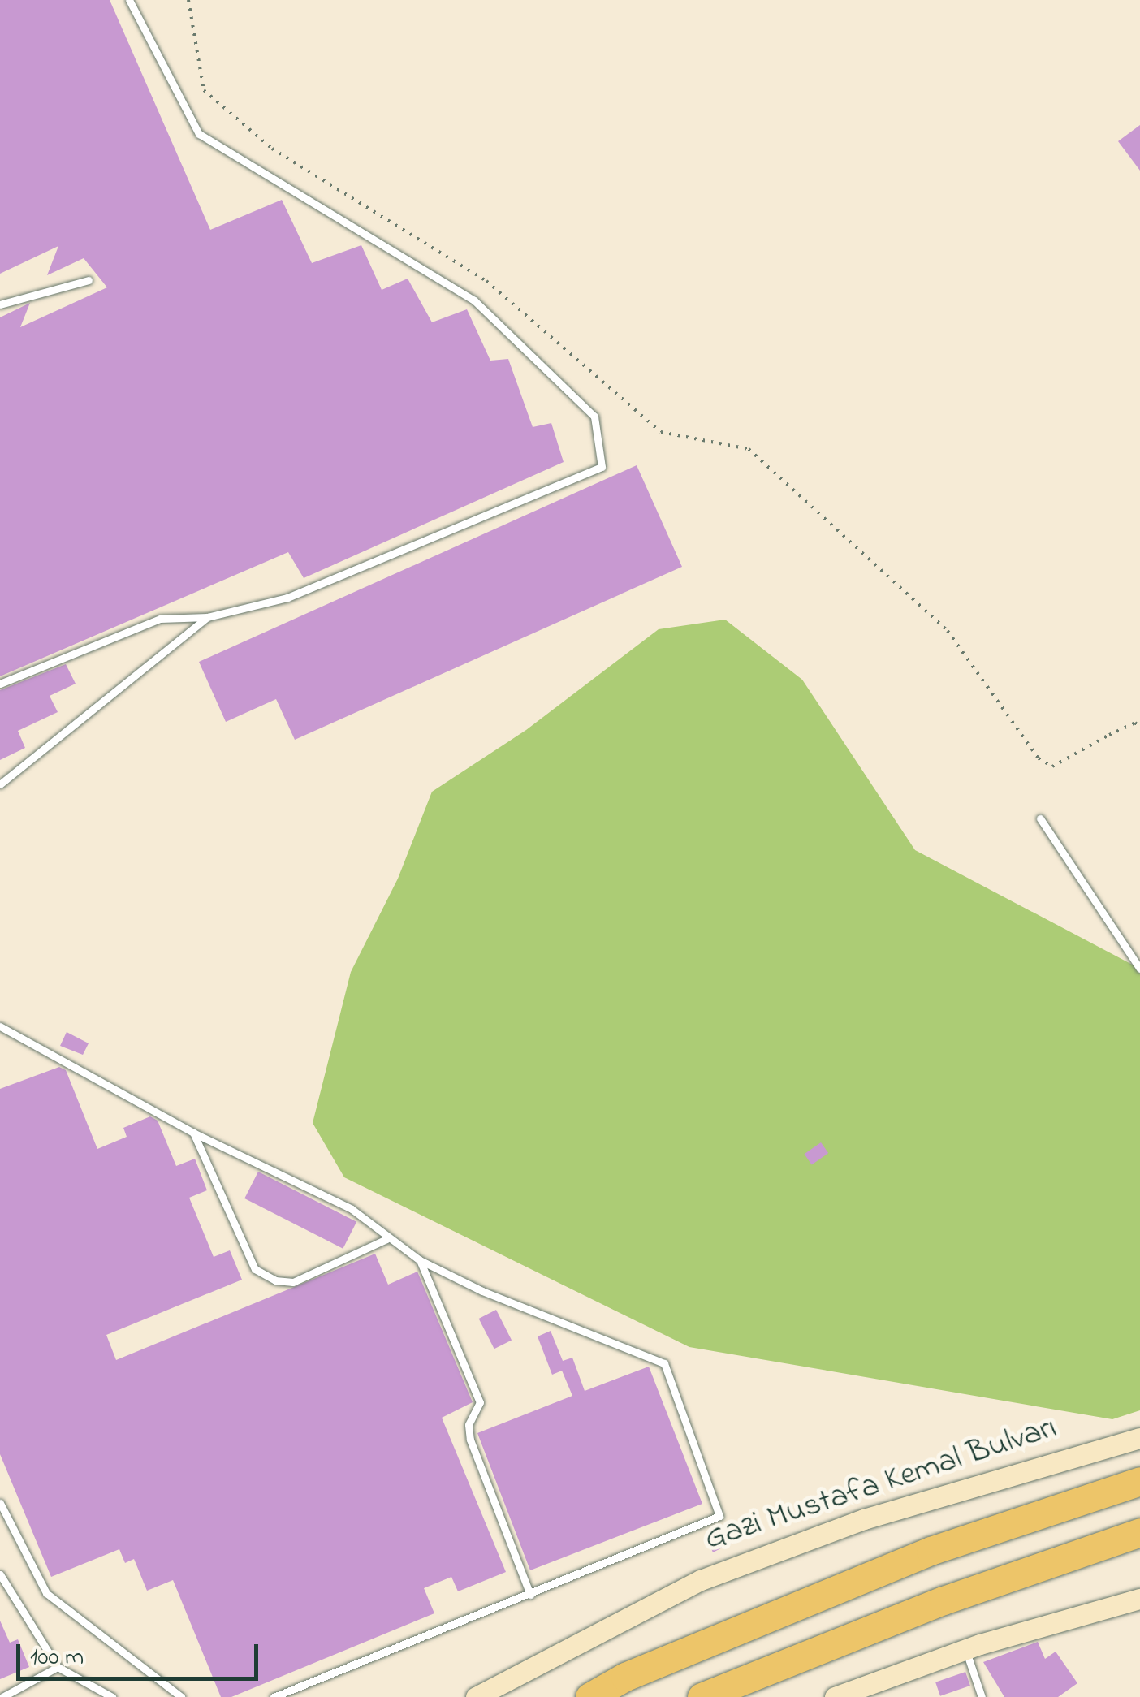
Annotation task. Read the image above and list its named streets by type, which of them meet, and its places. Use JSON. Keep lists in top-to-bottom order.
{
  "streets": {
    "street": ["Gazi Mustafa Kemal Bulvarı"]
  },
  "scale_bar": "100 m"
}
